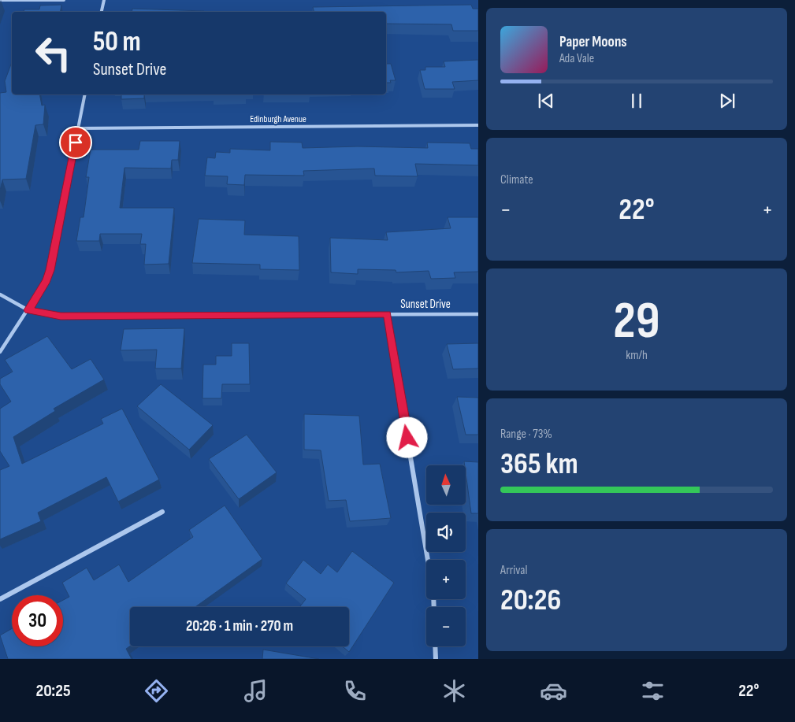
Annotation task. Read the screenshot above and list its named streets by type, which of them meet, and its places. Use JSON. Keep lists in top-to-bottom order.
{
  "streets": {
    "street": ["Edinburgh Avenue", "Sunset Drive"]
  },
  "north": "top",
  "page": {
    "turn": ["50 m", "Sunset Drive"],
    "song": ["Paper Moons", "Ada Vale"],
    "tile": [
      "Climate",
      ["29", "km/h"],
      ["Range · 73%", "365 km"],
      ["Arrival", "20:26"]
    ],
    "heat": ["−", "22°", "+"],
    "map_buttons": ["+", "−"],
    "limit": "30",
    "trip": "20:26 · 1 min · 270 m",
    "tabs": ["20:25", "22°"]
  }
}
